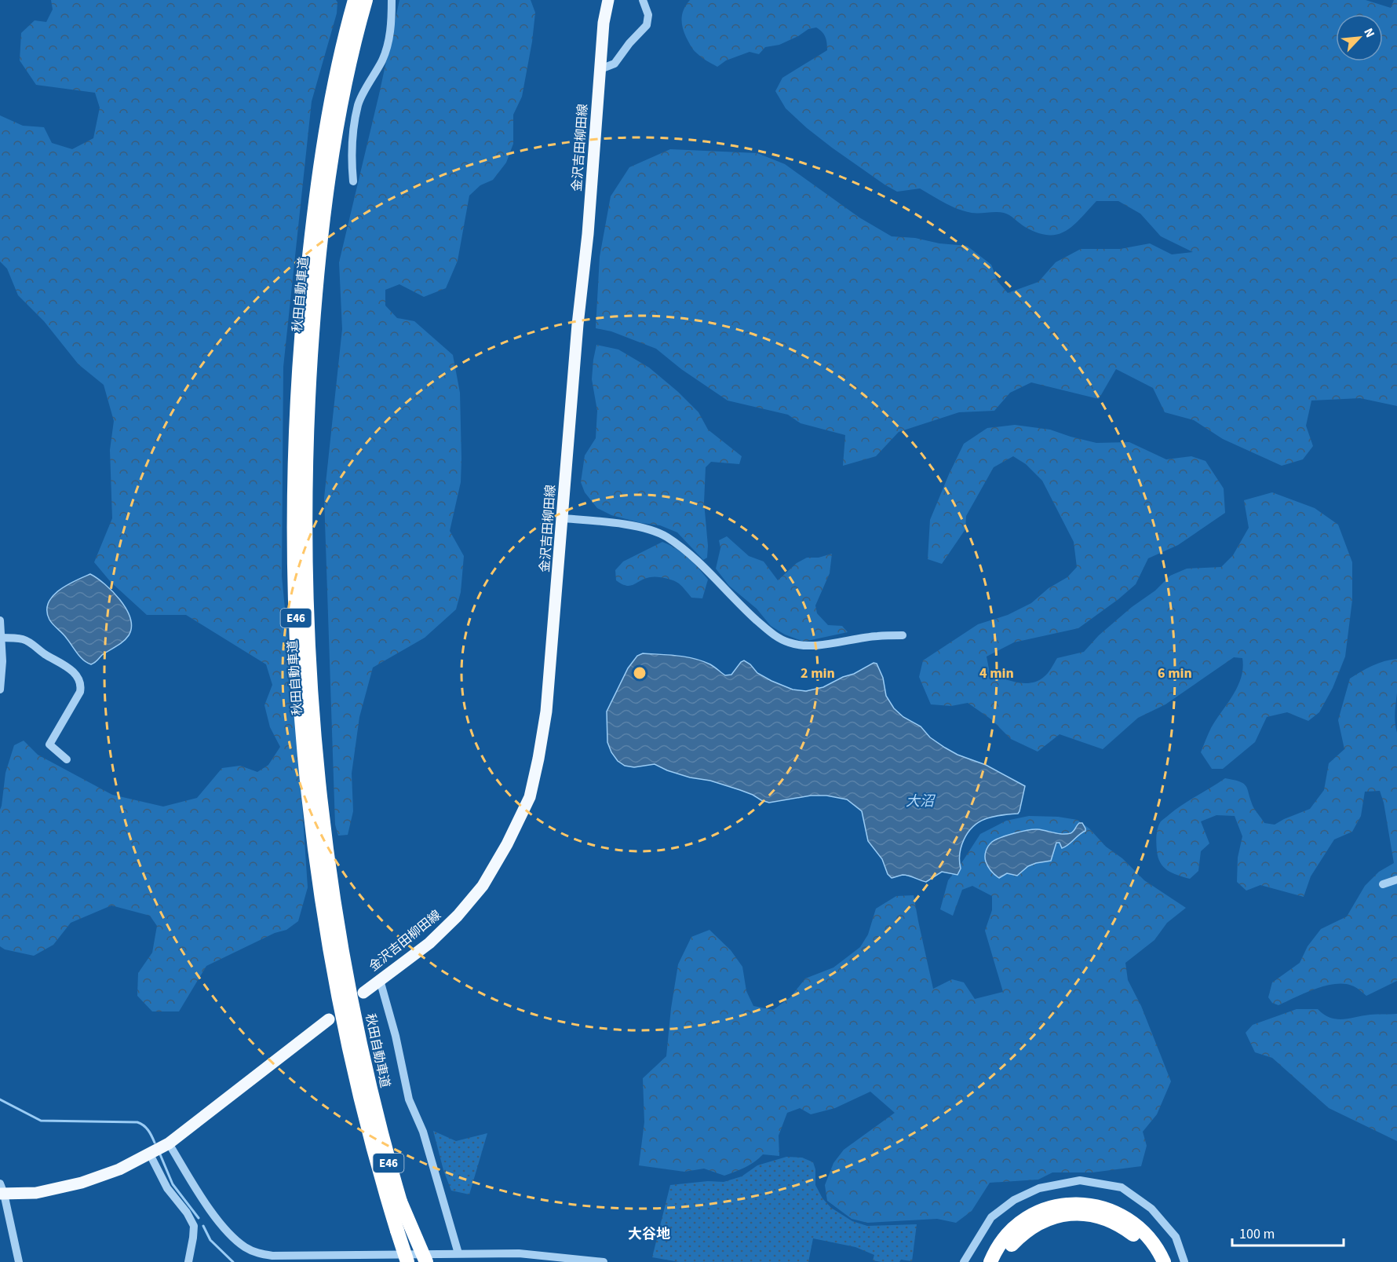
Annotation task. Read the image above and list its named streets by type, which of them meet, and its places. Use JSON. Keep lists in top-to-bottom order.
{
  "streets": {
    "highway": ["秋田自動車道", "E46"],
    "main road": ["金沢吉田柳田線"]
  },
  "districts": ["大谷地"],
  "water": ["大沼"],
  "scale_bar": "100 m",
  "north": "top right",
  "rings": ["2 min", "4 min", "6 min"]
}
